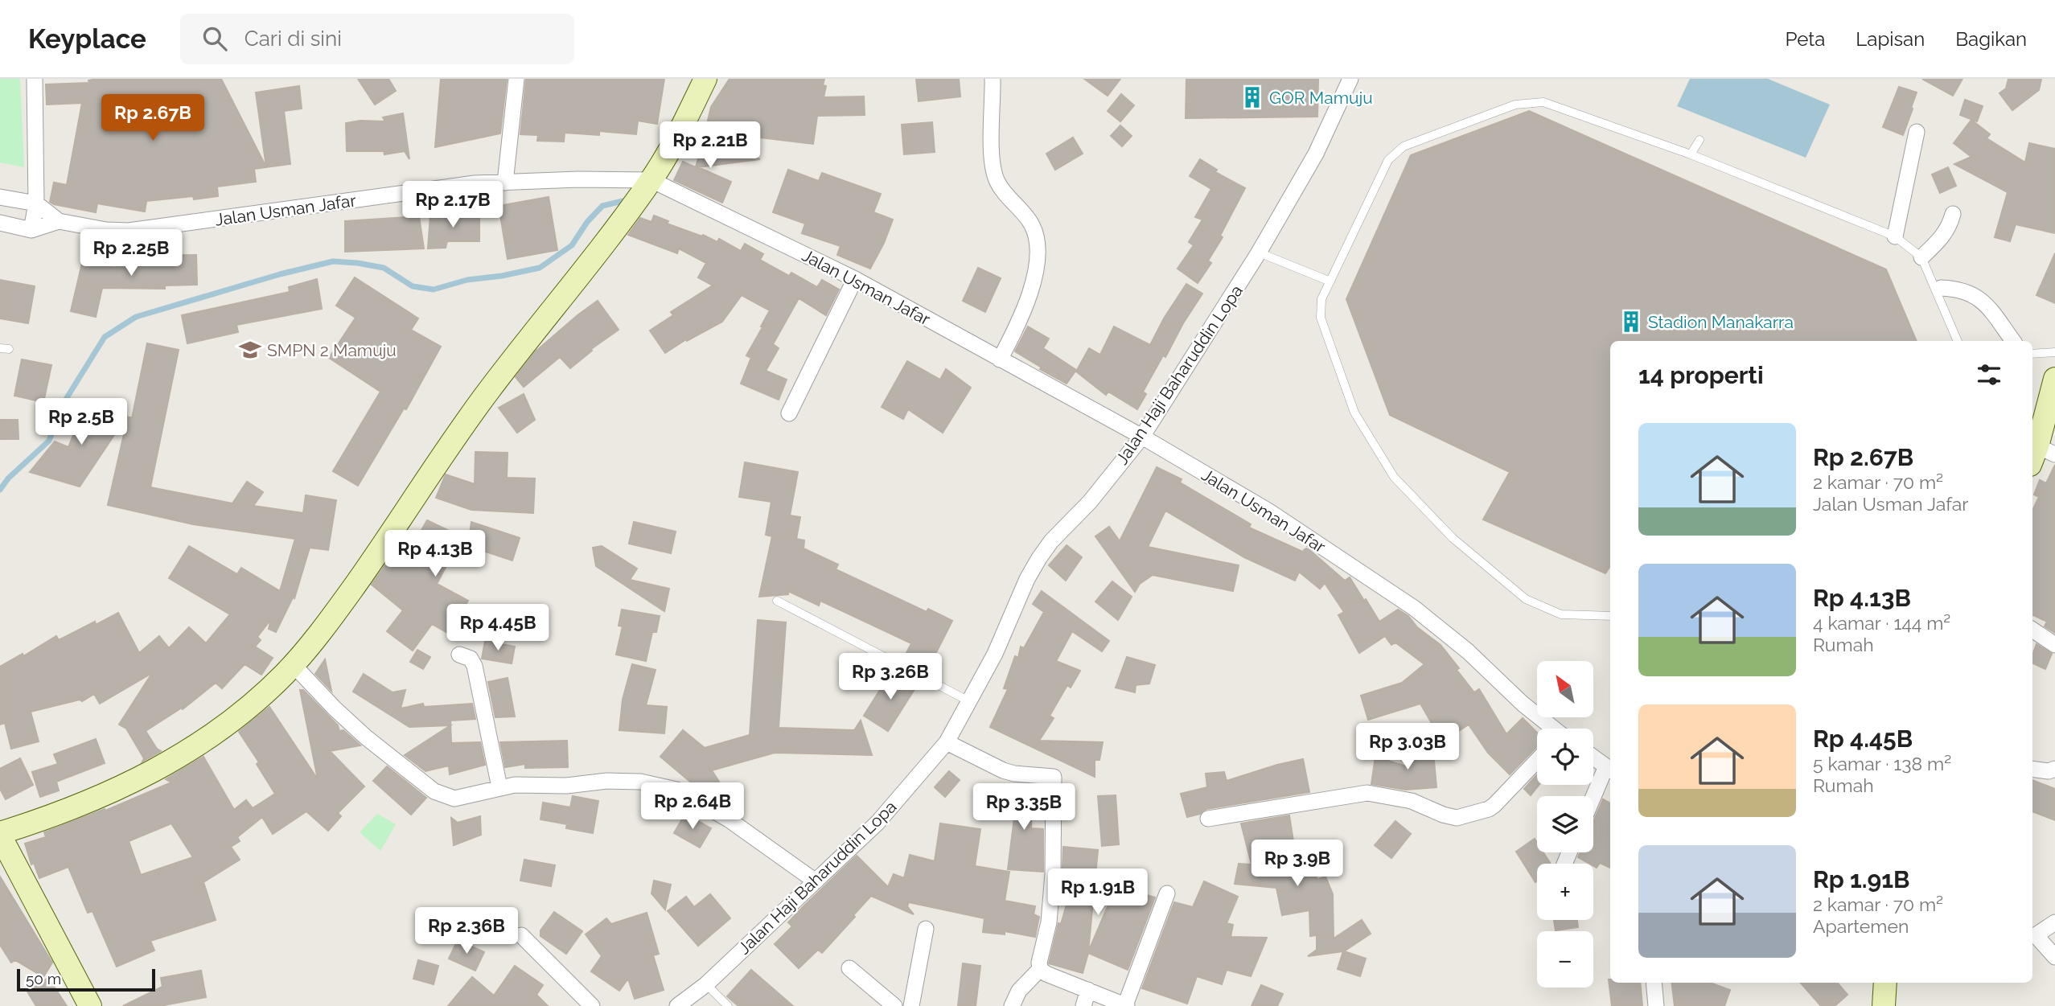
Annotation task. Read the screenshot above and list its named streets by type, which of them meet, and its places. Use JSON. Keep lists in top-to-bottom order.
{
  "streets": {
    "street": ["Jalan Usman Jafar", "Jalan Haji Baharuddin Lopa"]
  },
  "crossings": [
    ["Jalan Usman Jafar", "Jalan Haji Baharuddin Lopa"]
  ],
  "places": {
    "building": ["GOR Mamuju", "Stadion Manakarra"],
    "school or university": ["SMPN 2 Mamuju"]
  },
  "scale_bar": "50 m",
  "north": "top left",
  "page": {
    "header": "Keyplace",
    "search": "Cari di sini",
    "nav": ["Peta", "Lapisan", "Bagikan"],
    "price": [
      "Rp 2.67B",
      "Rp 2.21B",
      "Rp 2.17B",
      "Rp 2.25B",
      "Rp 2.5B",
      "Rp 4.13B",
      "Rp 4.45B",
      "Rp 3.26B",
      "Rp 3.03B",
      "Rp 2.64B",
      "Rp 3.35B",
      "Rp 3.9B",
      "Rp 1.91B",
      "Rp 2.36B"
    ],
    "heading": "14 properti",
    "list": [
      {
        "name": "Rp 2.67B",
        "note": "2 kamar · 70 m² · Jalan Usman Jafar"
      },
      {
        "name": "Rp 4.13B",
        "note": "4 kamar · 144 m² · Rumah"
      },
      {
        "name": "Rp 4.45B",
        "note": "5 kamar · 138 m² · Rumah"
      },
      {
        "name": "Rp 1.91B",
        "note": "2 kamar · 70 m² · Apartemen"
      }
    ],
    "map_buttons": ["+", "−"],
    "scale": "50 m"
  }
}
